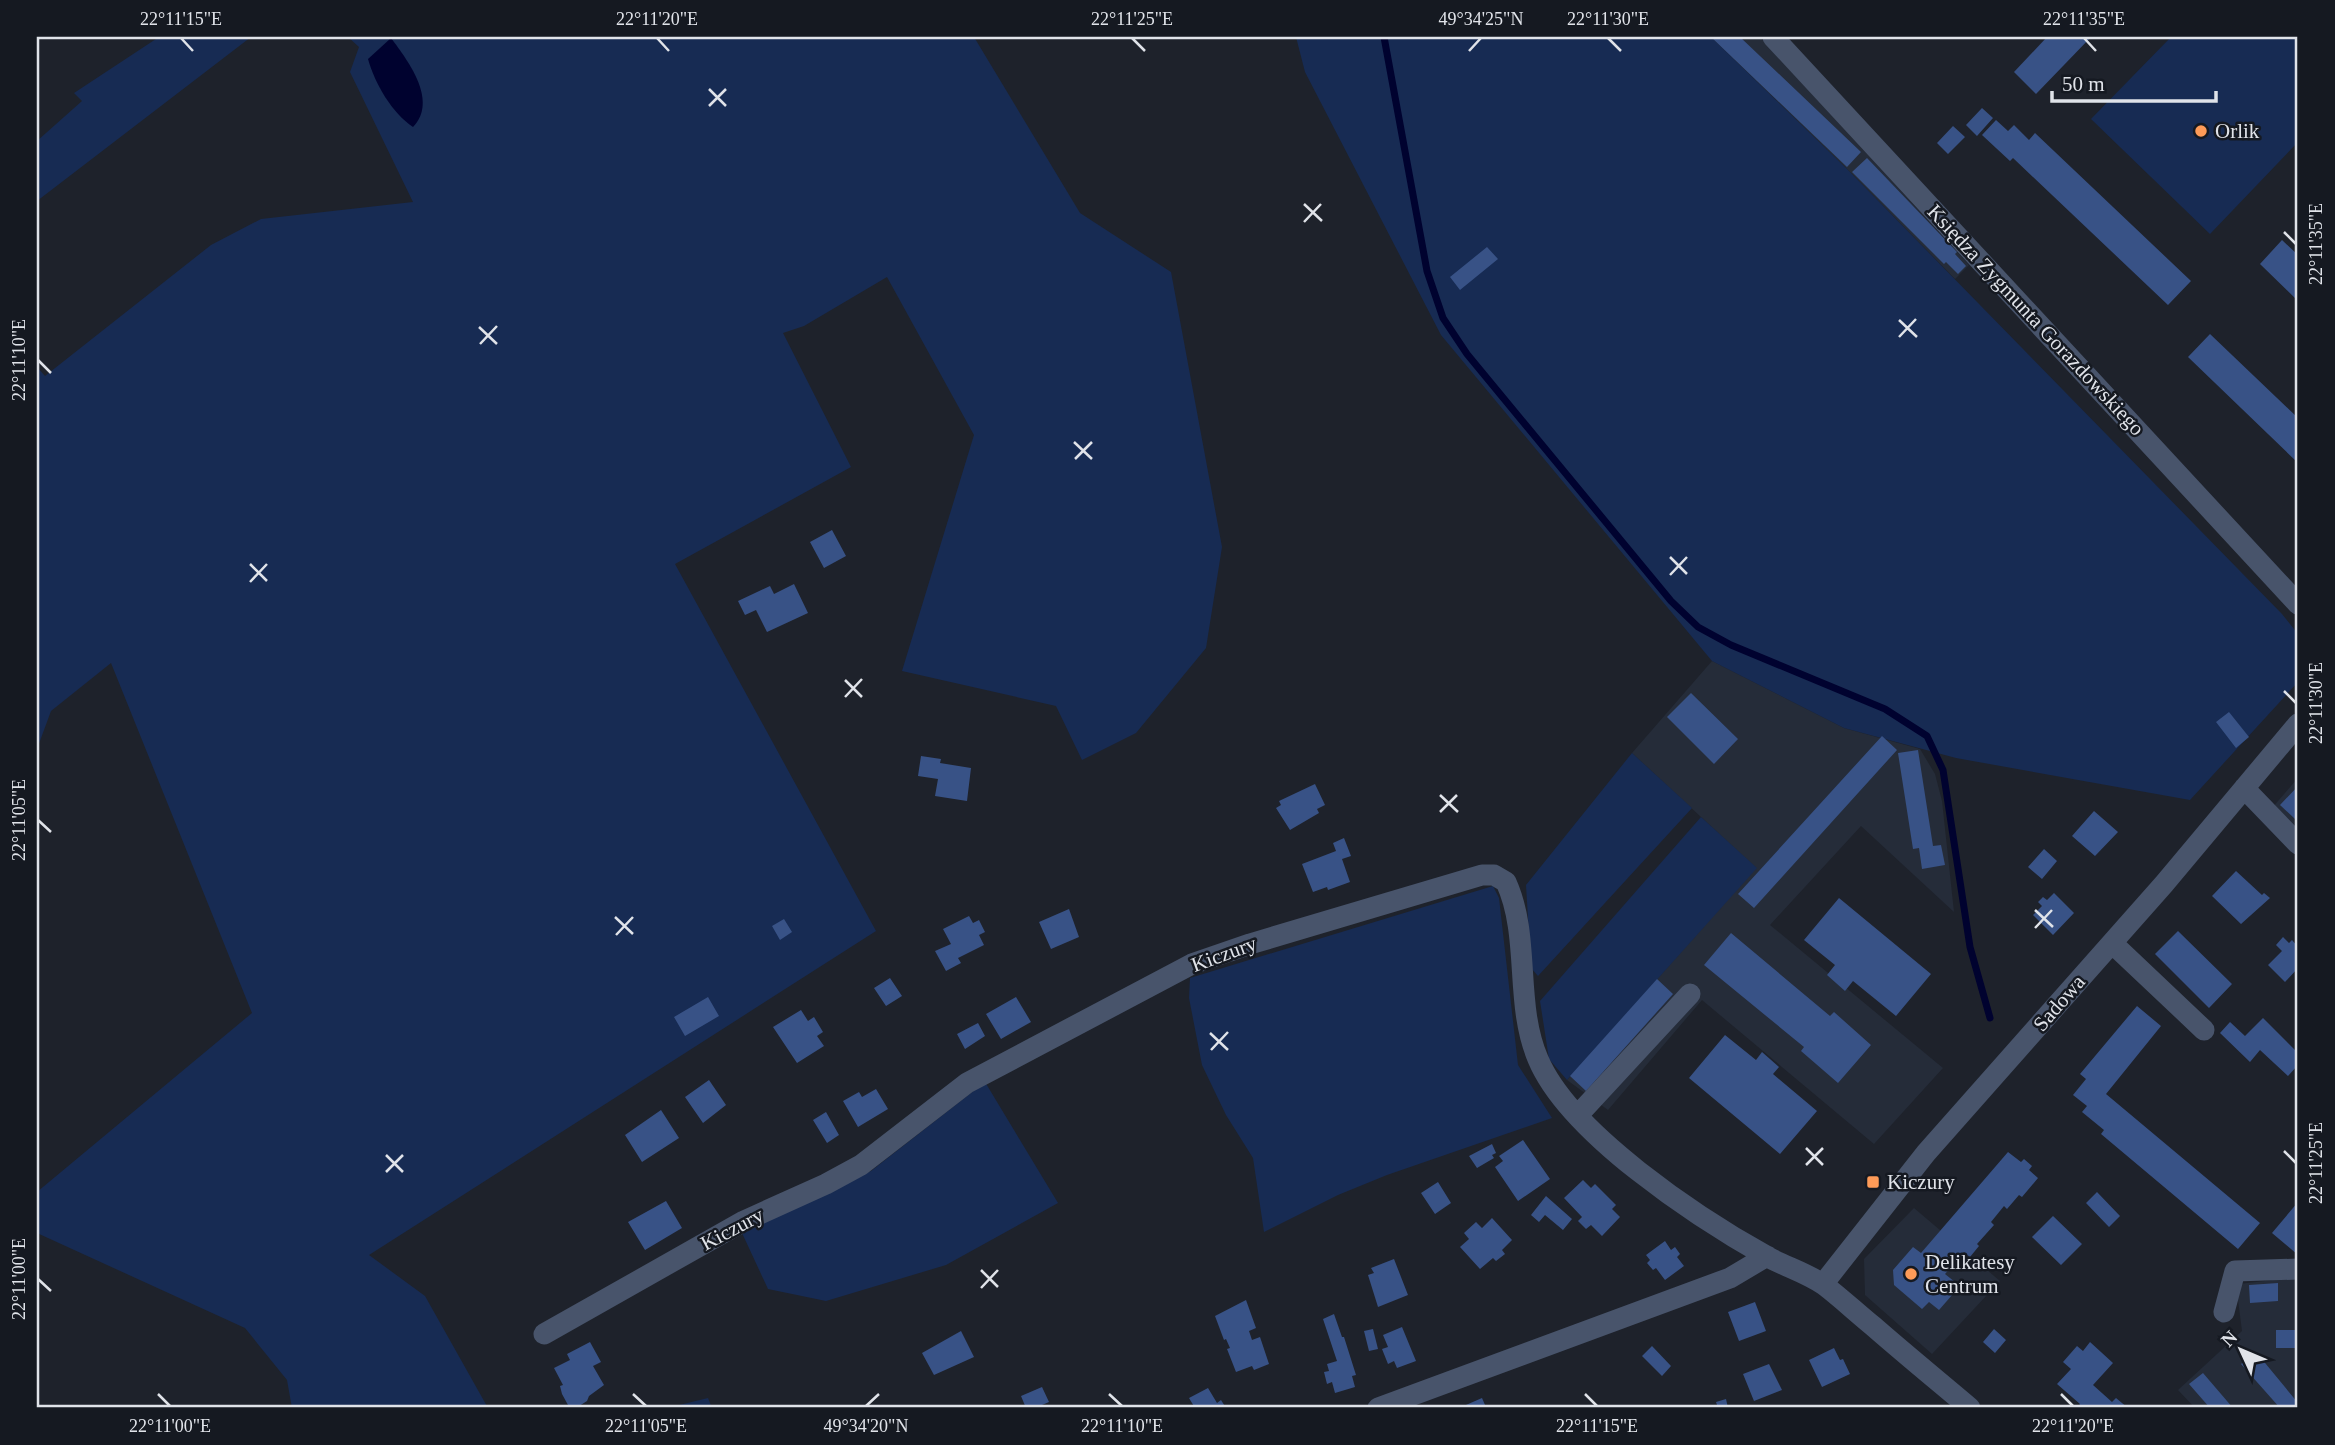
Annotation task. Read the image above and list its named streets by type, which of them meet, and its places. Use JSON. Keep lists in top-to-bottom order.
{
  "streets": {
    "street": ["Księdza Zygmunta Gorazdowskiego", "Kiczury", "Sadowa"]
  },
  "crossings": [
    ["Kiczury", "Sadowa"]
  ],
  "places": {
    "other": ["Orlik", "Delikatesy Centrum"],
    "transit": ["Kiczury"]
  },
  "scale_bar": "50 m",
  "north": "top left",
  "coordinates": [
    "22°11'15\"E",
    "22°11'20\"E",
    "22°11'25\"E",
    "49°34'25\"N",
    "22°11'30\"E",
    "22°11'35\"E",
    "22°11'10\"E",
    "22°11'05\"E",
    "22°11'00\"E",
    "49°34'20\"N"
  ]
}
